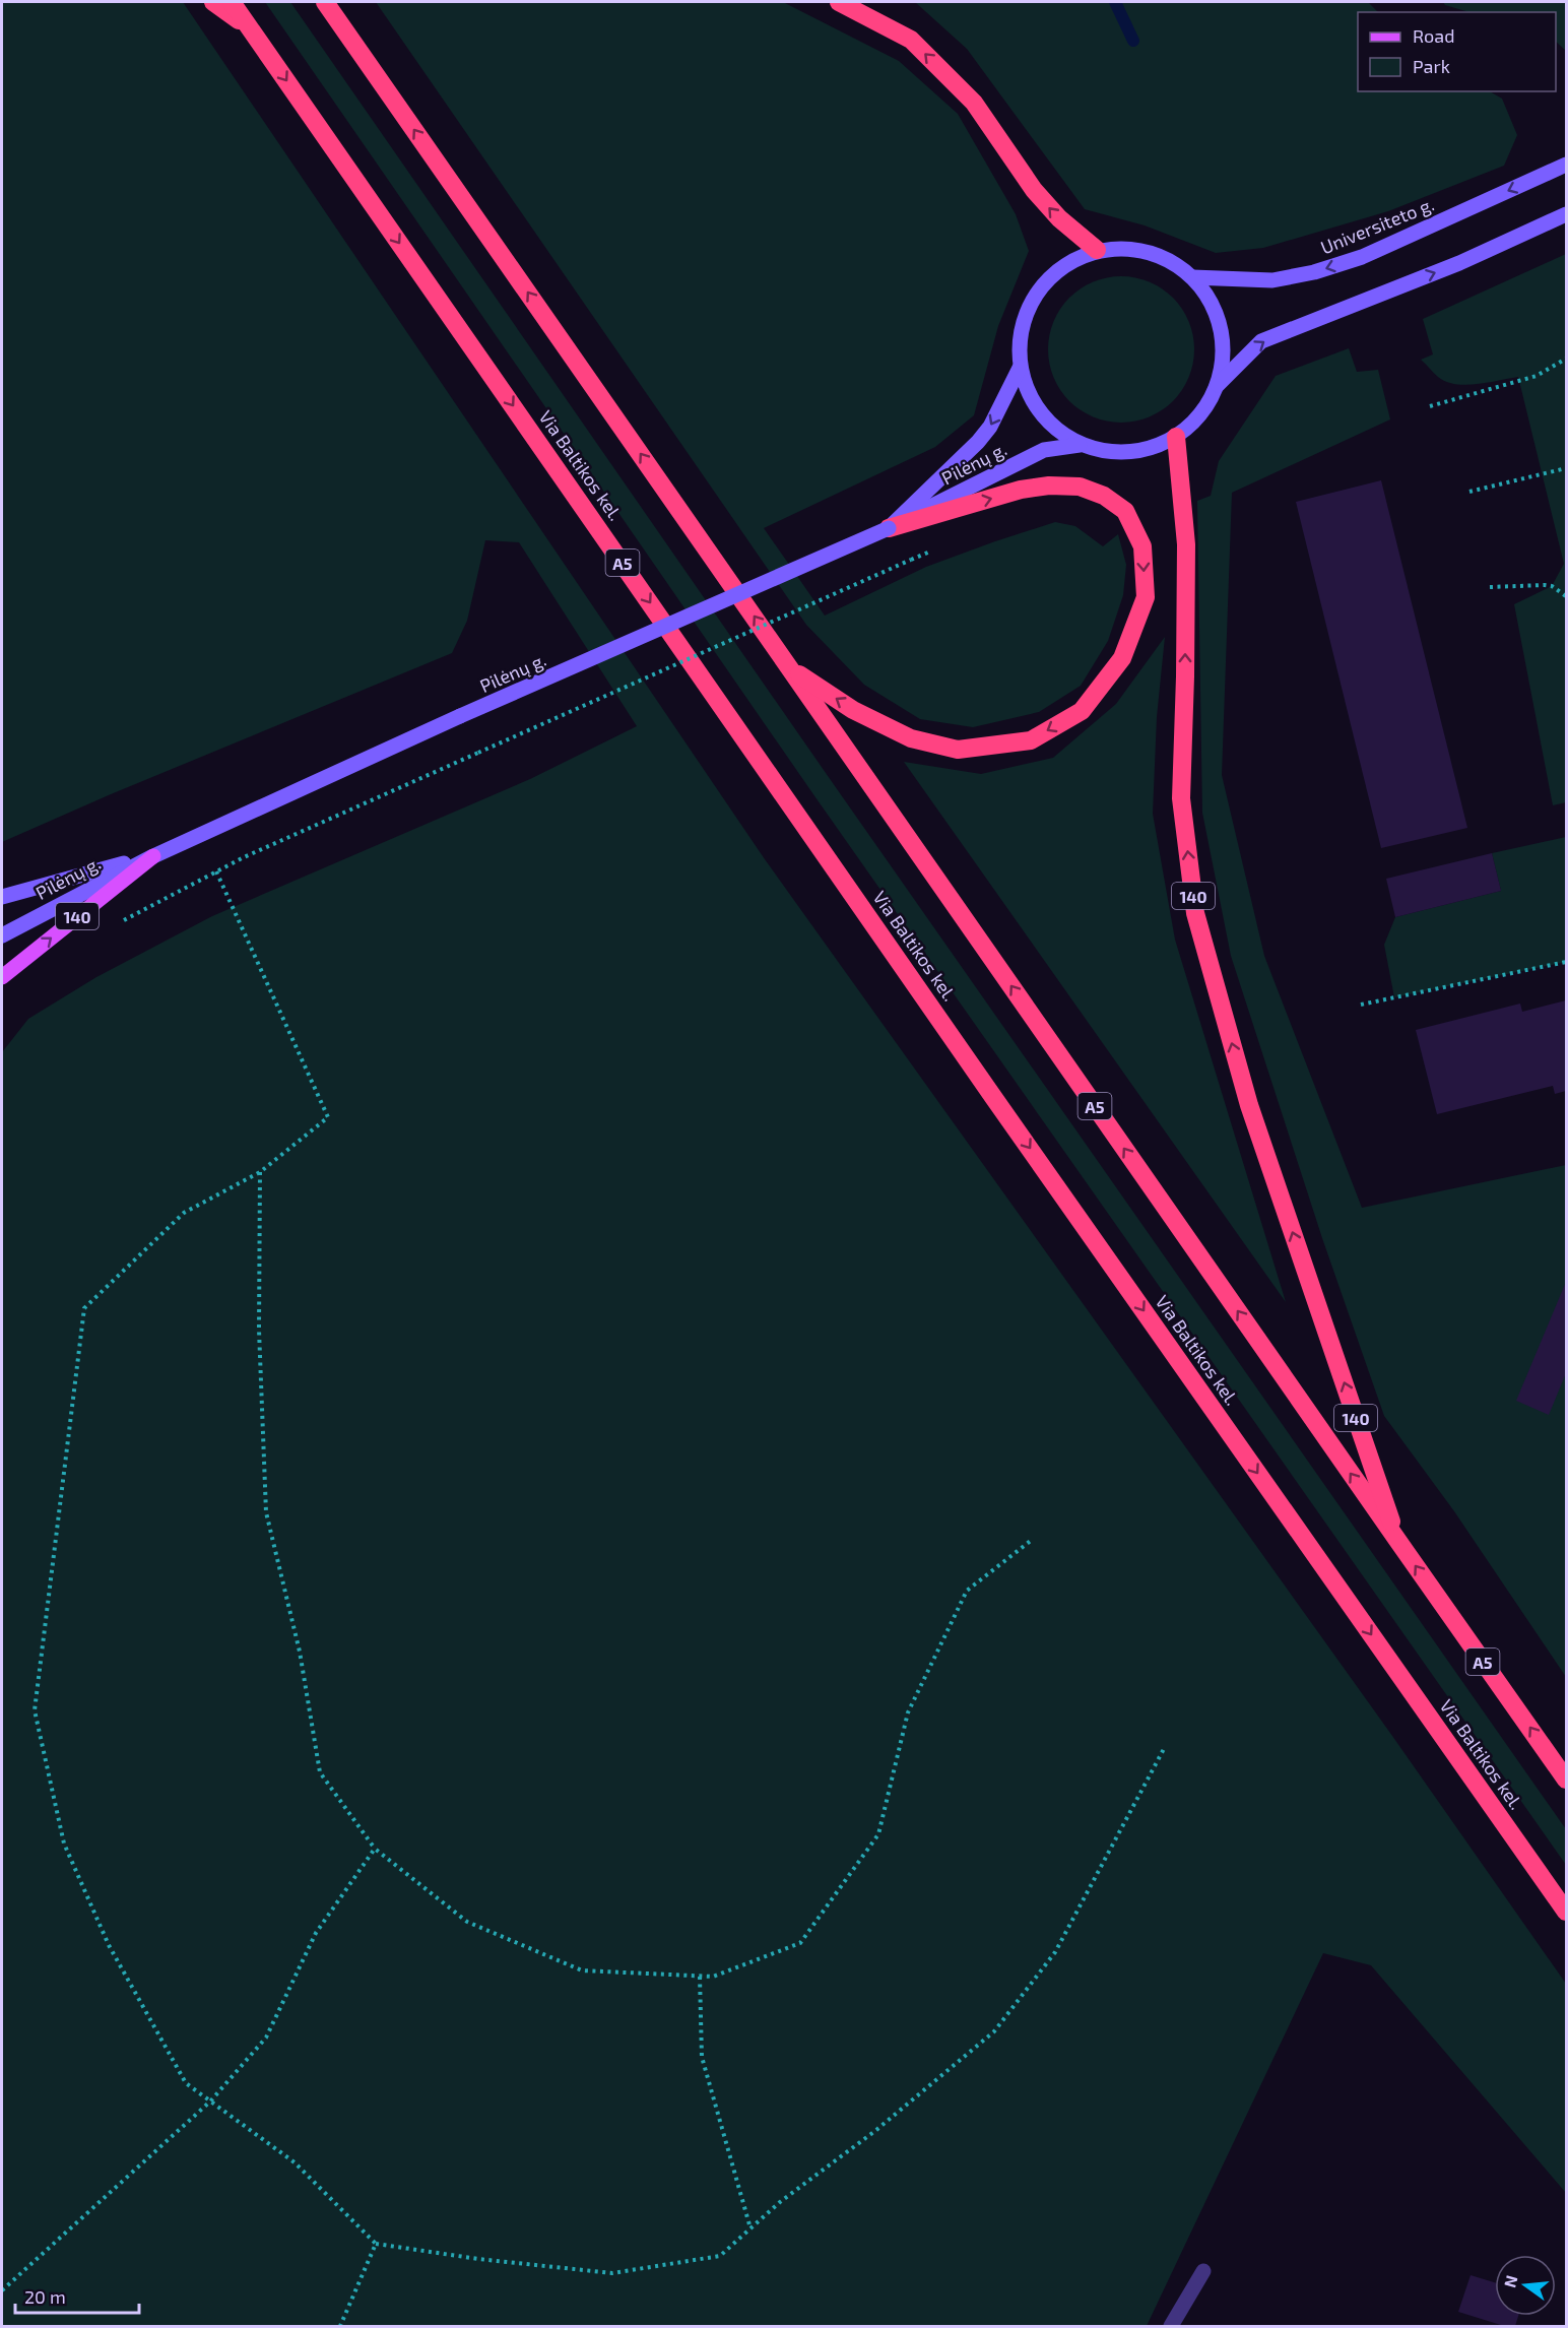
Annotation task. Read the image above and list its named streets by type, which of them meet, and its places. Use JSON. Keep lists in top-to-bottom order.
{
  "streets": {
    "highway": ["Via Baltikos kel.", "A5", "140"],
    "main road": ["Universiteto g.", "Pilėnų g."]
  },
  "crossings": [
    ["Universiteto g.", "Pilėnų g."],
    ["Universiteto g.", "140"],
    ["Pilėnų g.", "140"],
    ["A5", "140"]
  ],
  "legend": ["Road", "Park"],
  "scale_bar": "20 m",
  "north": "left"
}
